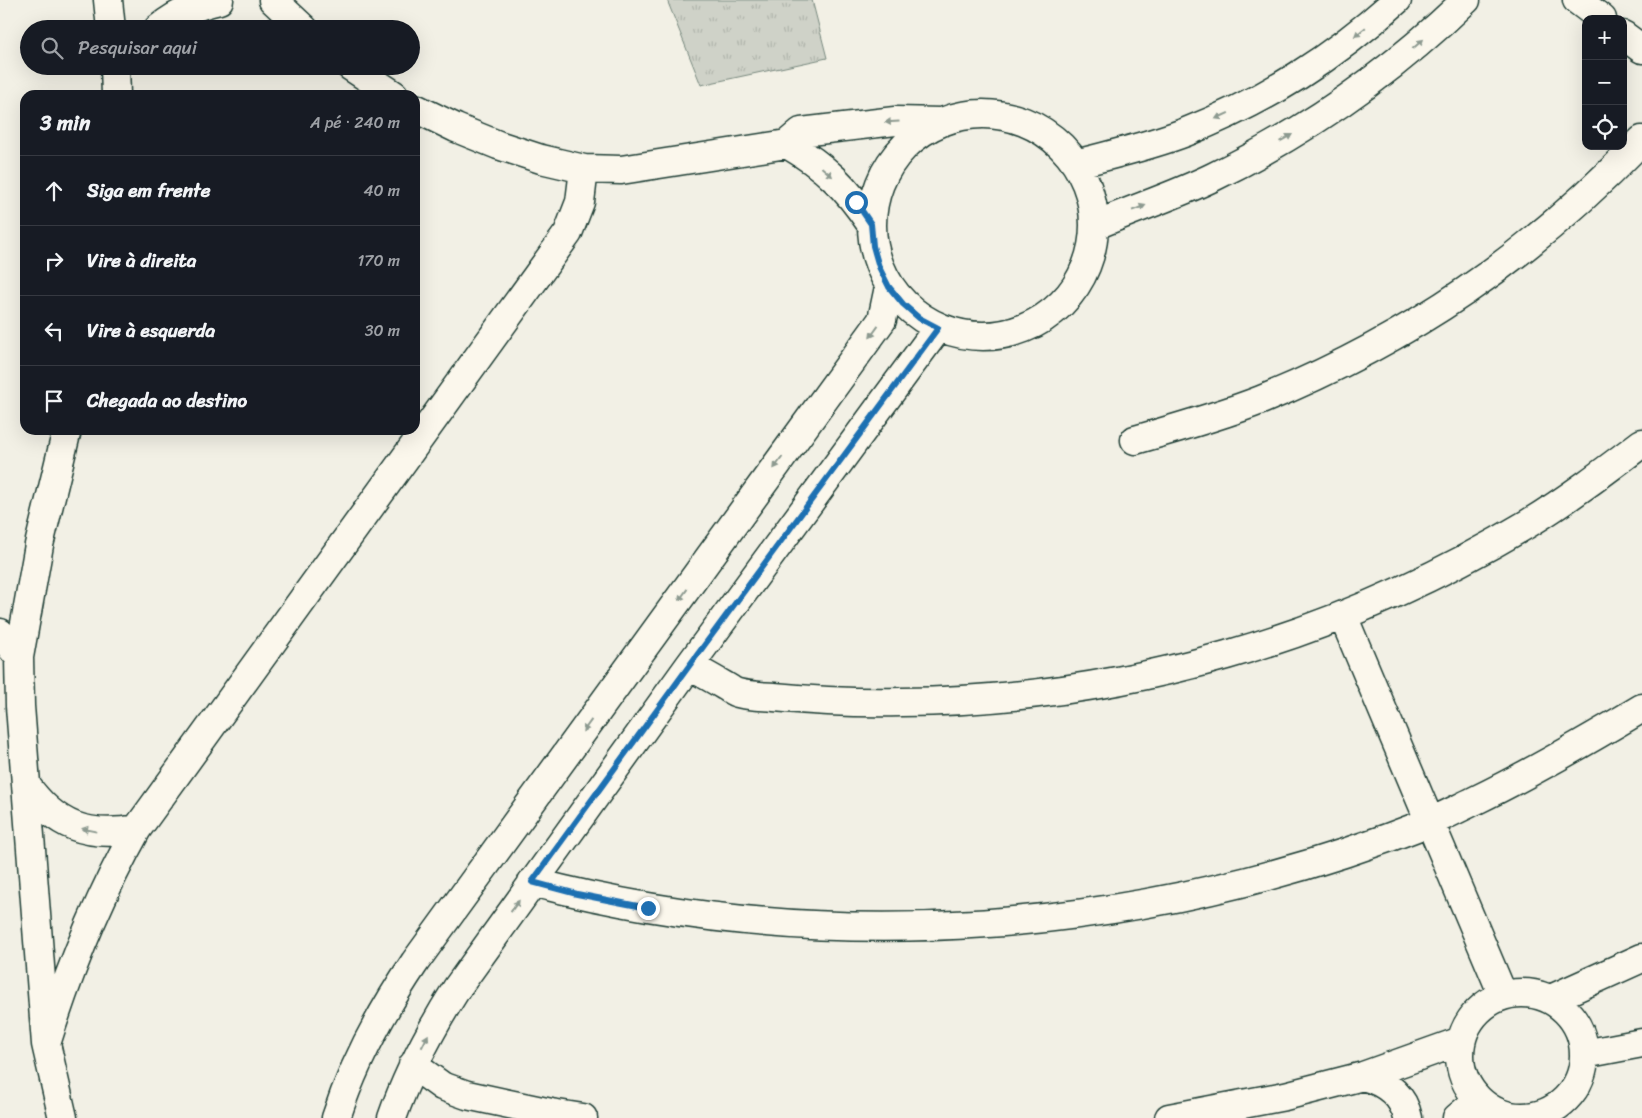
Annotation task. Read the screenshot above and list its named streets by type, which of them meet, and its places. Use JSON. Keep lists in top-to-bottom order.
{
  "page": {
    "map_buttons": ["+", "−"],
    "search": "Pesquisar aqui",
    "heading": ["3 min", "A pé · 240 m"],
    "list": [
      ["Siga em frente", "40 m"],
      ["Vire à direita", "170 m"],
      ["Vire à esquerda", "30 m"],
      "Chegada ao destino"
    ]
  }
}
